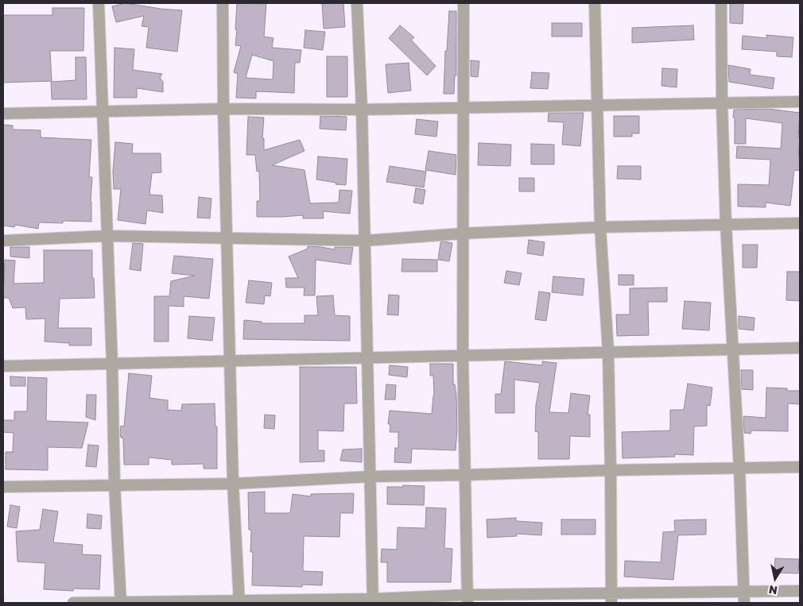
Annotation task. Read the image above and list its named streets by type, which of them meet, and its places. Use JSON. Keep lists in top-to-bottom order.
{
  "north": "bottom"
}
